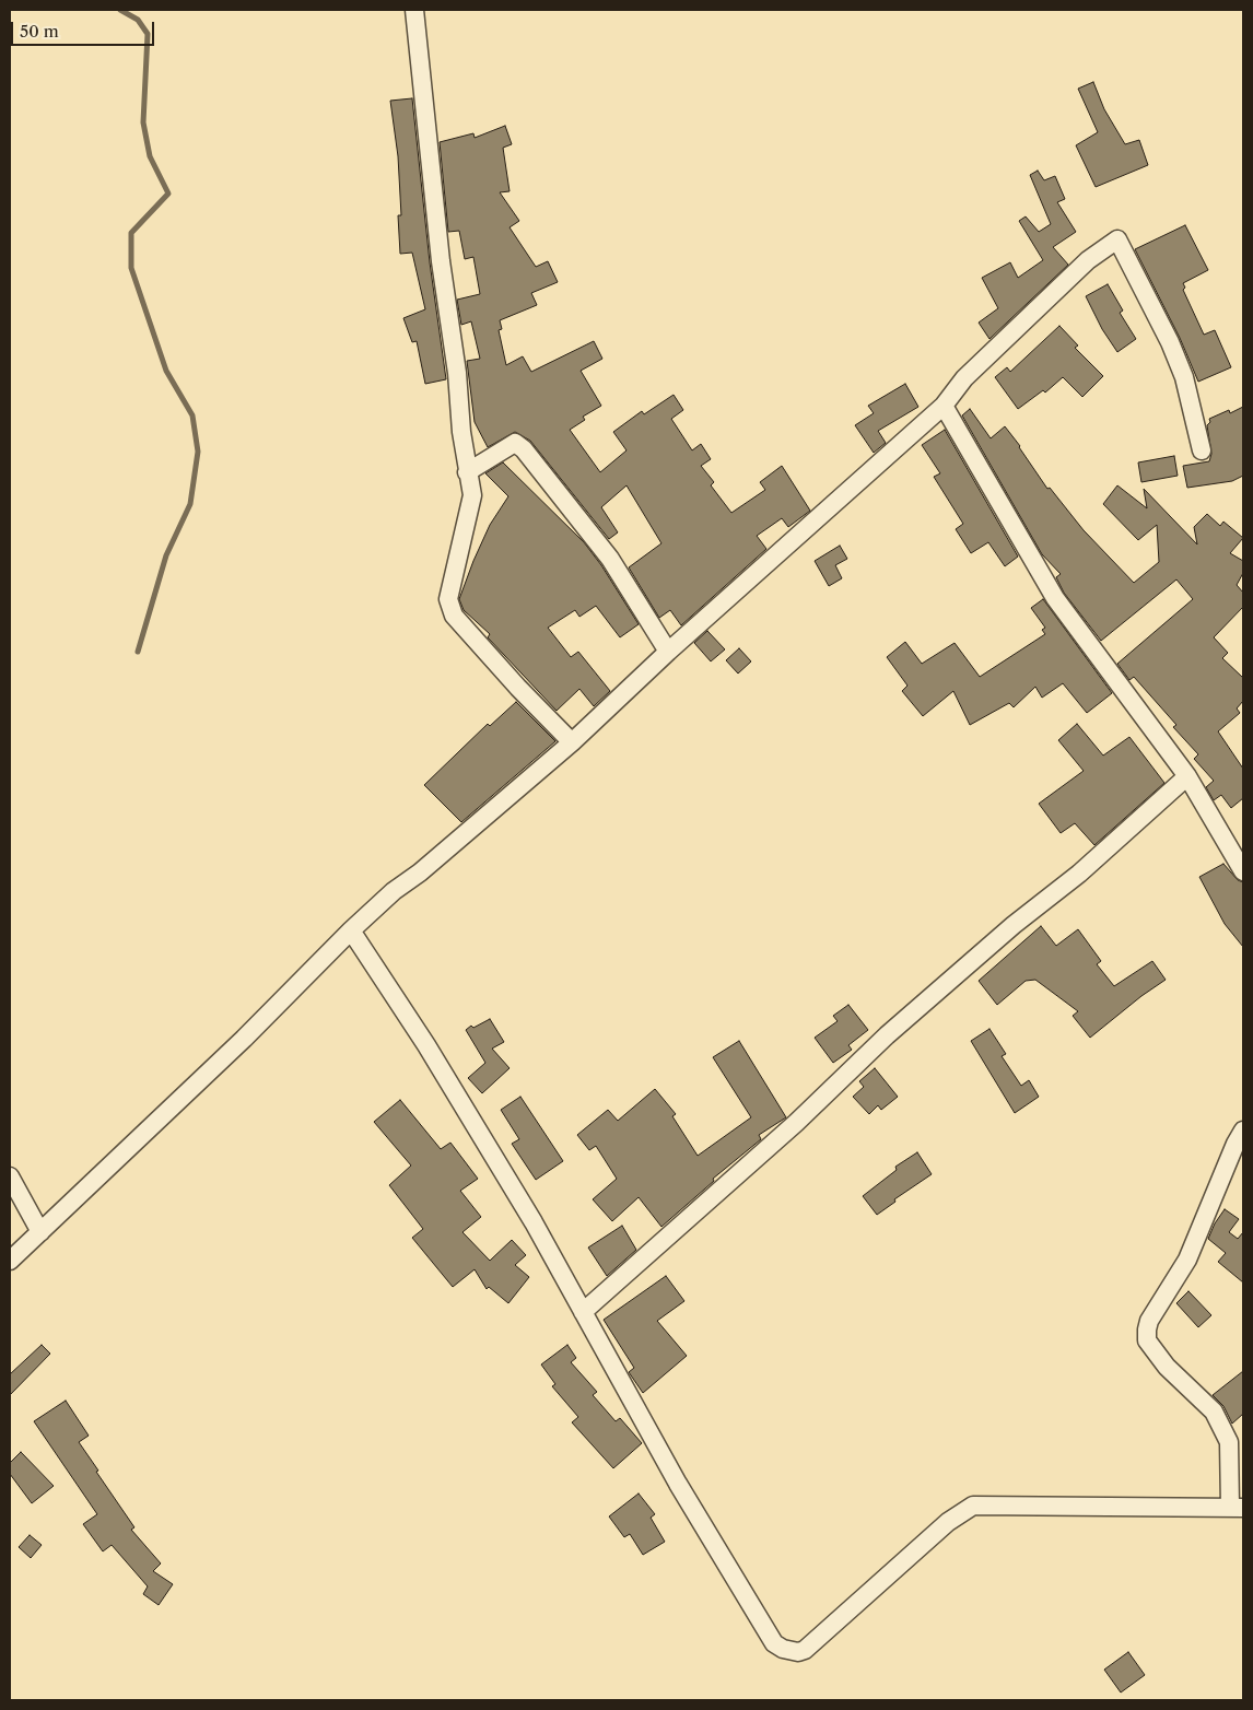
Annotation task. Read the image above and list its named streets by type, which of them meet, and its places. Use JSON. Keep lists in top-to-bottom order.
{
  "scale_bar": "50 m"
}
